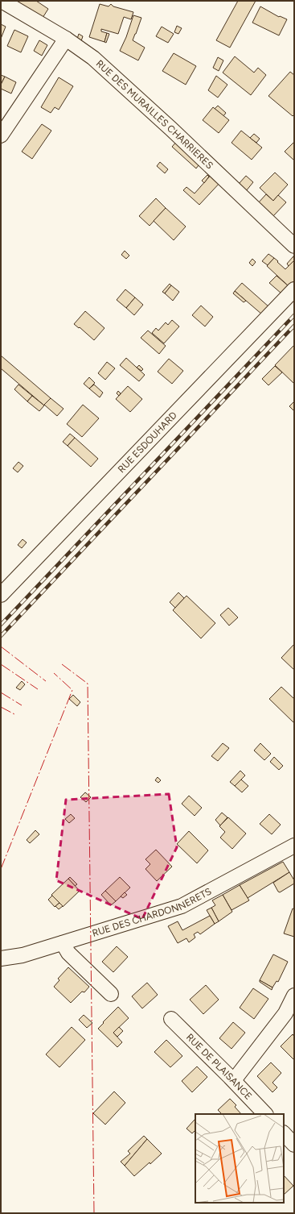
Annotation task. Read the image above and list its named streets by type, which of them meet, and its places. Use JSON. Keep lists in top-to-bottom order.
{
  "streets": {
    "street": [
      "RUE DES MURAILLES CHARRIERES",
      "RUE ESDOUHARD",
      "RUE DES CHARDONNERETS",
      "RUE DE PLAISANCE"
    ]
  }
}
